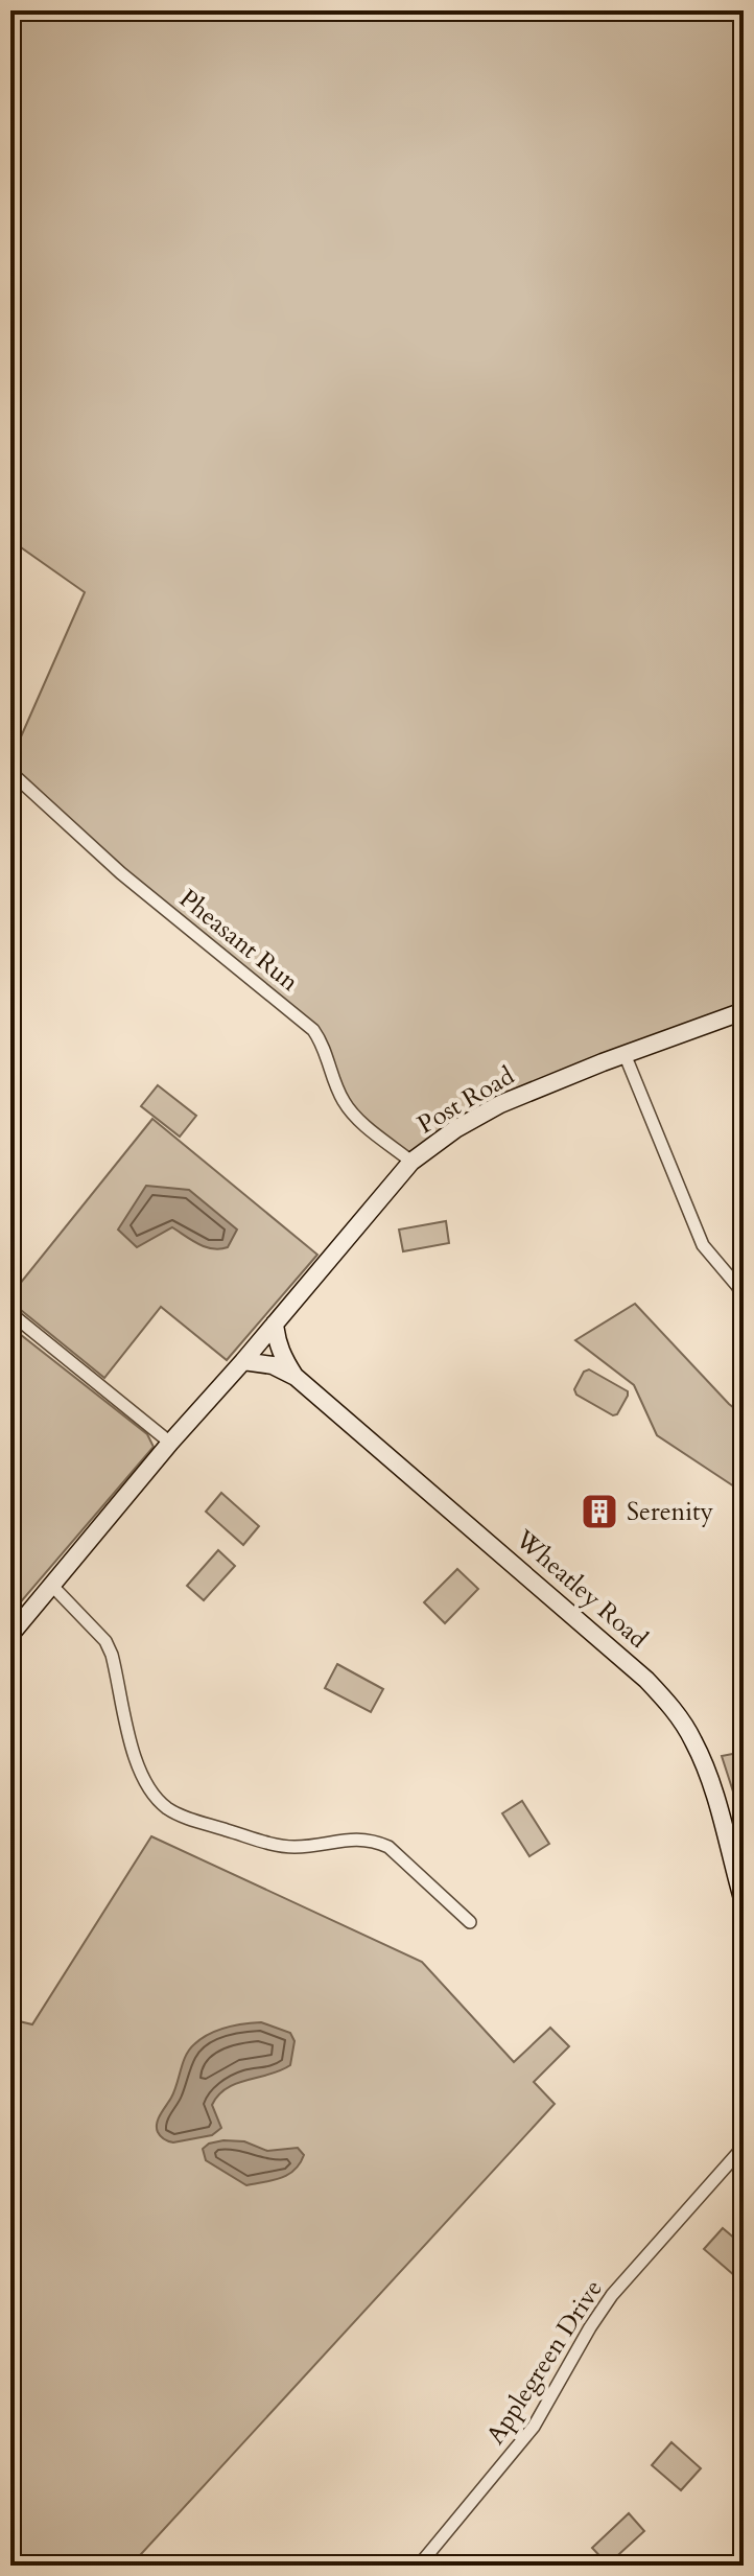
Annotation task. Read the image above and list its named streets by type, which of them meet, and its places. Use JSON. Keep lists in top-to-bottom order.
{
  "streets": {
    "main road": ["Post Road", "Wheatley Road"],
    "street": ["Pheasant Run", "Applegreen Drive"]
  },
  "crossings": [
    ["Pheasant Run", "Post Road"],
    ["Post Road", "Wheatley Road"]
  ],
  "places": {
    "building": ["Serenity"]
  }
}
